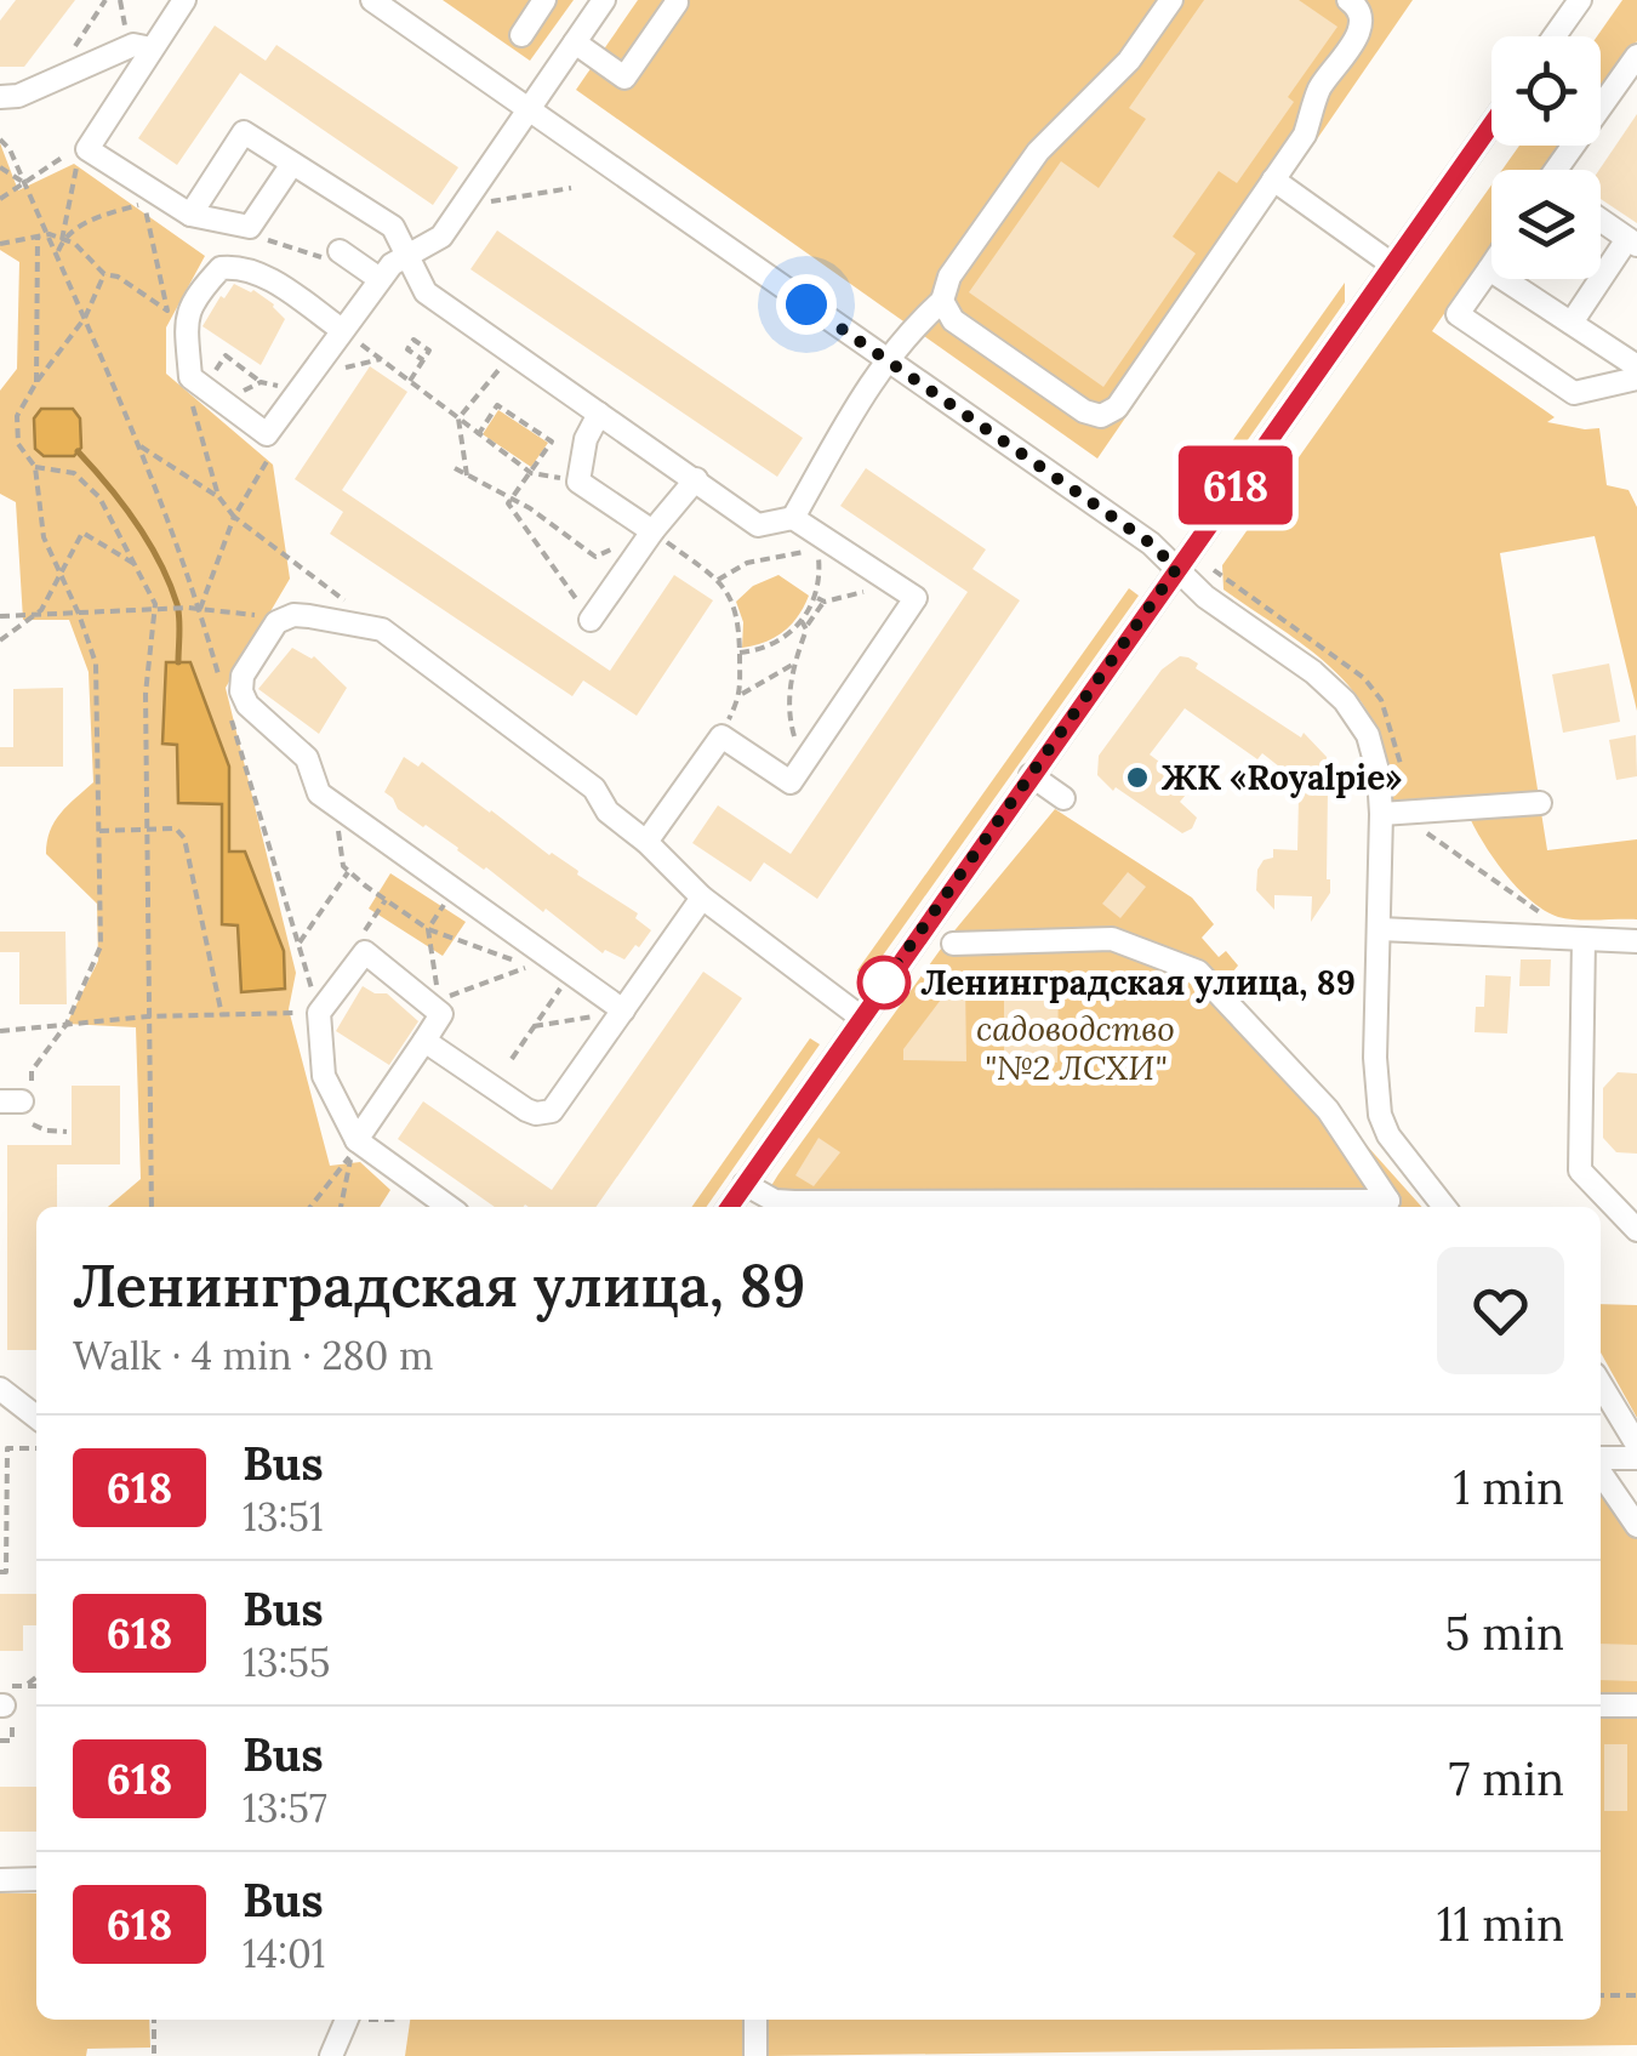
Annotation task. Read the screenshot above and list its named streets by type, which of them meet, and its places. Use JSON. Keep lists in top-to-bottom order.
{
  "parks": ["садоводство \"№2 ЛСХИ\""],
  "places": ["ЖК «Royalpie»", "Ленинградская улица, 89"],
  "lines": ["bus line 618"],
  "page": {
    "on_map": "618",
    "heading": ["Ленинградская улица, 89", "Walk · 4 min · 280 m"],
    "list": [
      {
        "mark": "618",
        "name": "Bus",
        "note": "13:51",
        "value": "1 min"
      },
      {
        "mark": "618",
        "name": "Bus",
        "note": "13:55",
        "value": "5 min"
      },
      {
        "mark": "618",
        "name": "Bus",
        "note": "13:57",
        "value": "7 min"
      },
      {
        "mark": "618",
        "name": "Bus",
        "note": "14:01",
        "value": "11 min"
      }
    ]
  }
}
